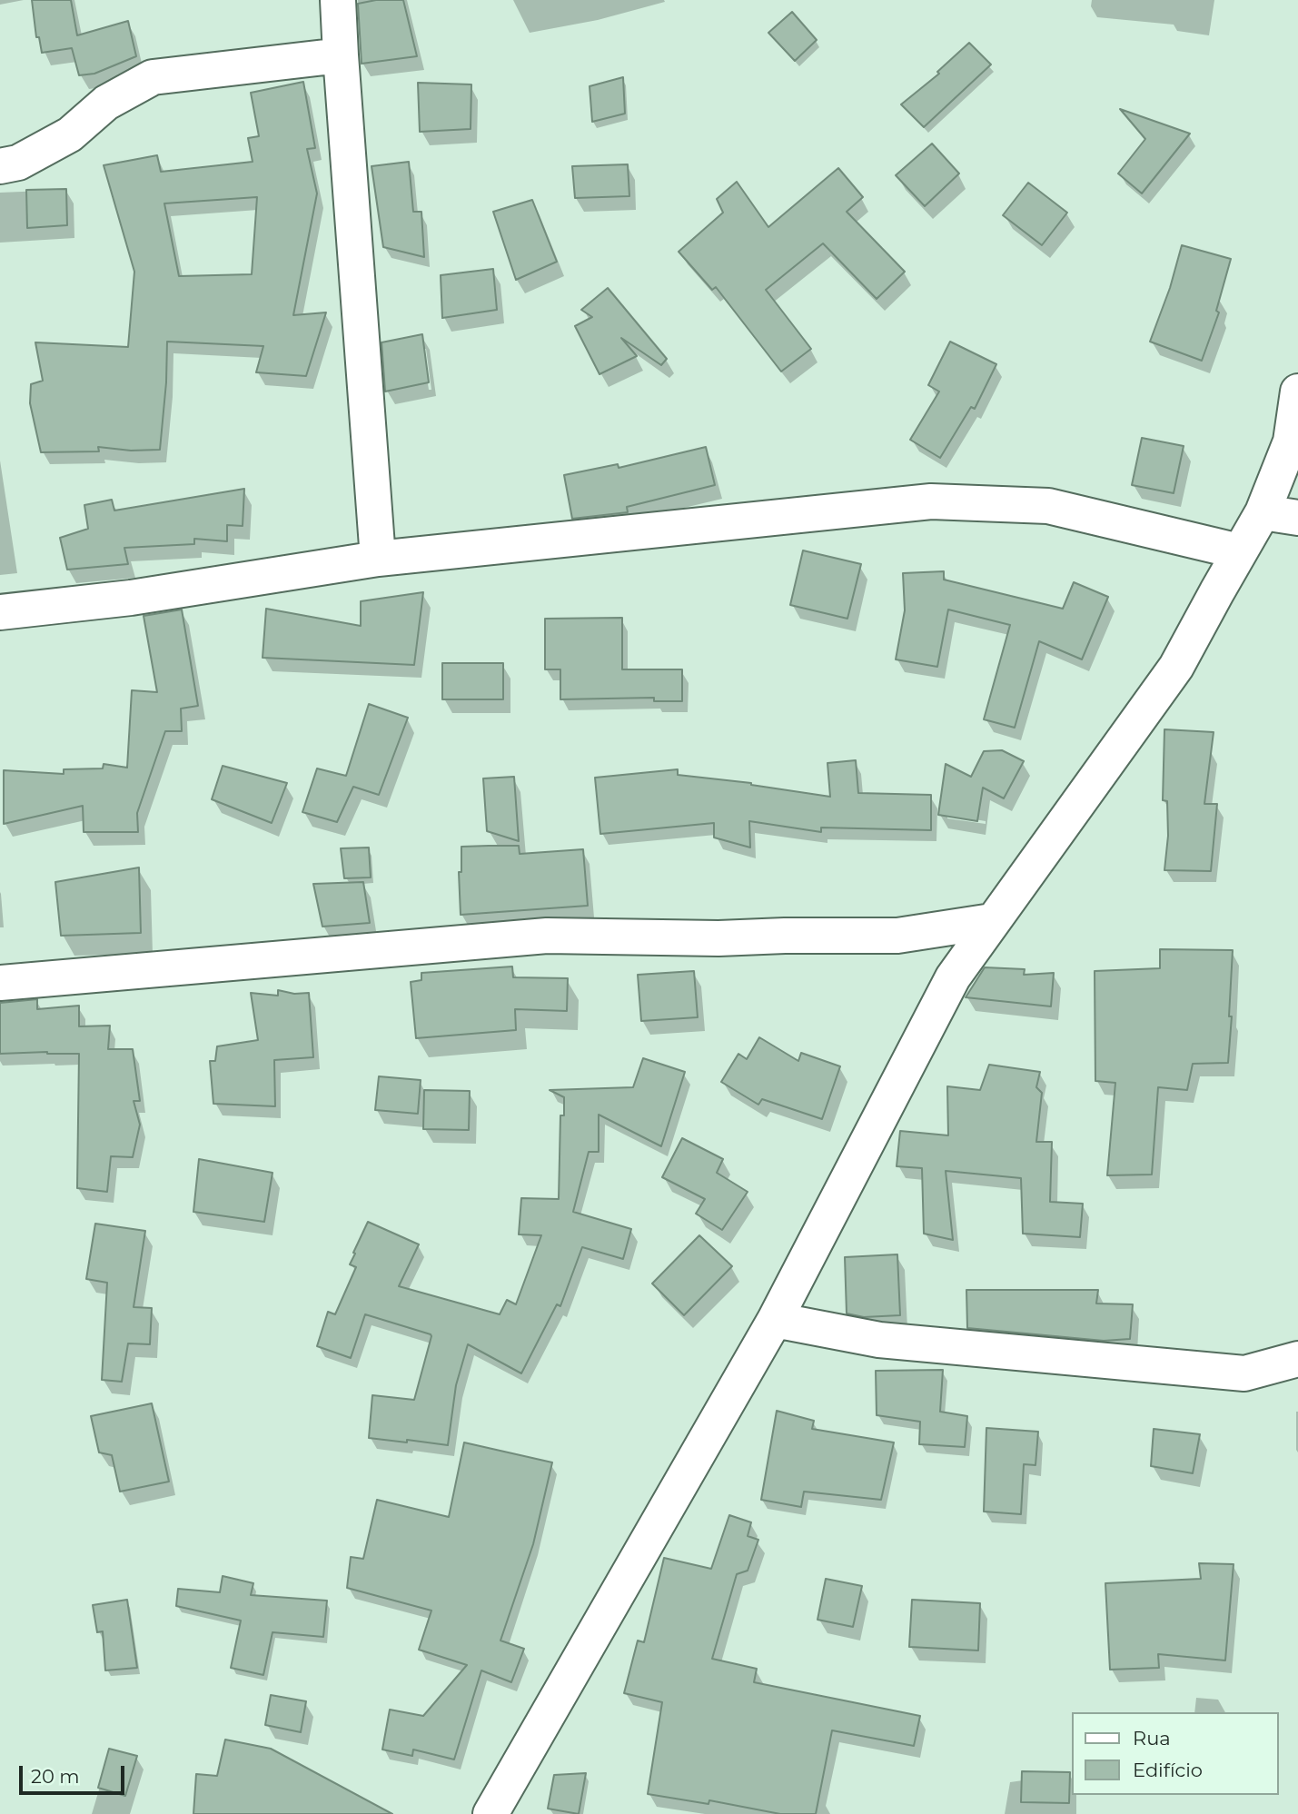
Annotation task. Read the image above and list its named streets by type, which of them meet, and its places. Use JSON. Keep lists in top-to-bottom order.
{
  "legend": ["Rua", "Edifício"],
  "scale_bar": "20 m"
}
